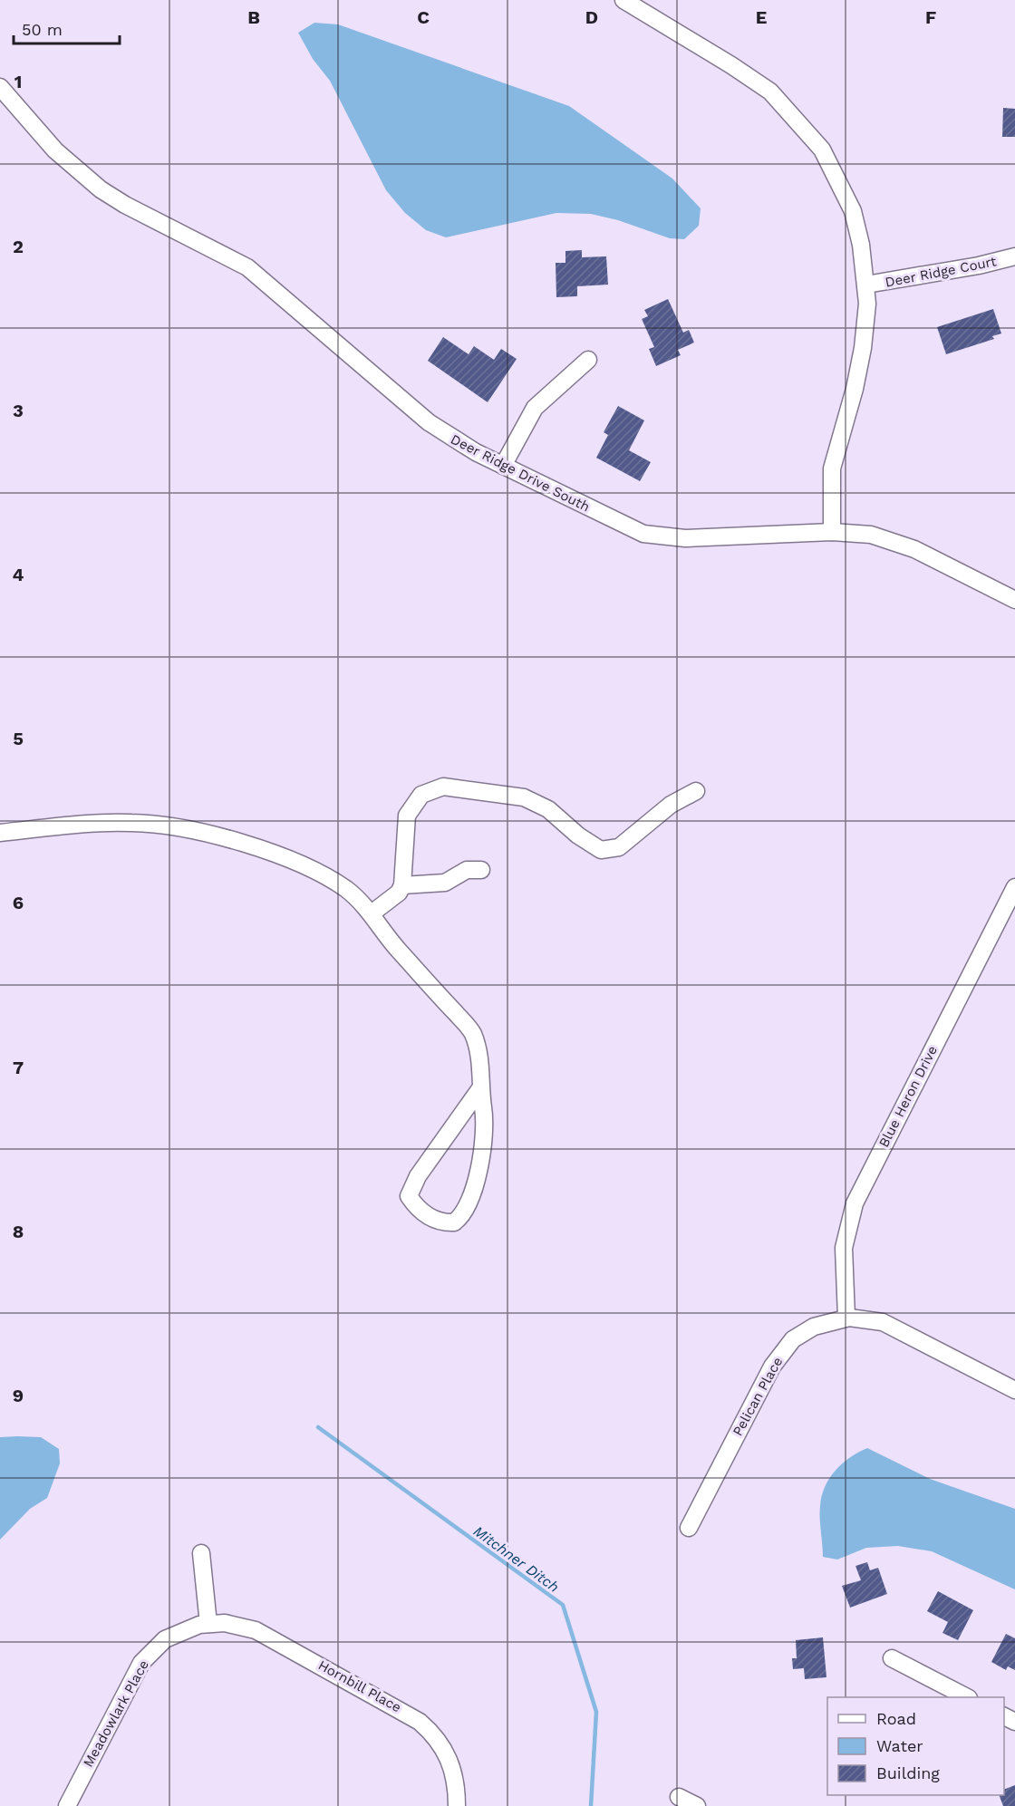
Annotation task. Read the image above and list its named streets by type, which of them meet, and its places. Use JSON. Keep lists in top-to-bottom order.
{
  "streets": {
    "street": [
      "Deer Ridge Court",
      "Deer Ridge Drive South",
      "Blue Heron Drive",
      "Pelican Place",
      "Hornbill Place",
      "Meadowlark Place"
    ]
  },
  "crossings": [
    ["Blue Heron Drive", "Pelican Place"],
    ["Hornbill Place", "Meadowlark Place"]
  ],
  "water": ["Mitchner Ditch"],
  "legend": ["Road", "Water", "Building"],
  "scale_bar": "50 m",
  "grid": {
    "columns": [
      "B",
      "C",
      "D",
      "E",
      "F"
    ],
    "rows": [
      "1",
      "2",
      "3",
      "4",
      "5",
      "6",
      "7",
      "8",
      "9"
    ]
  }
}
